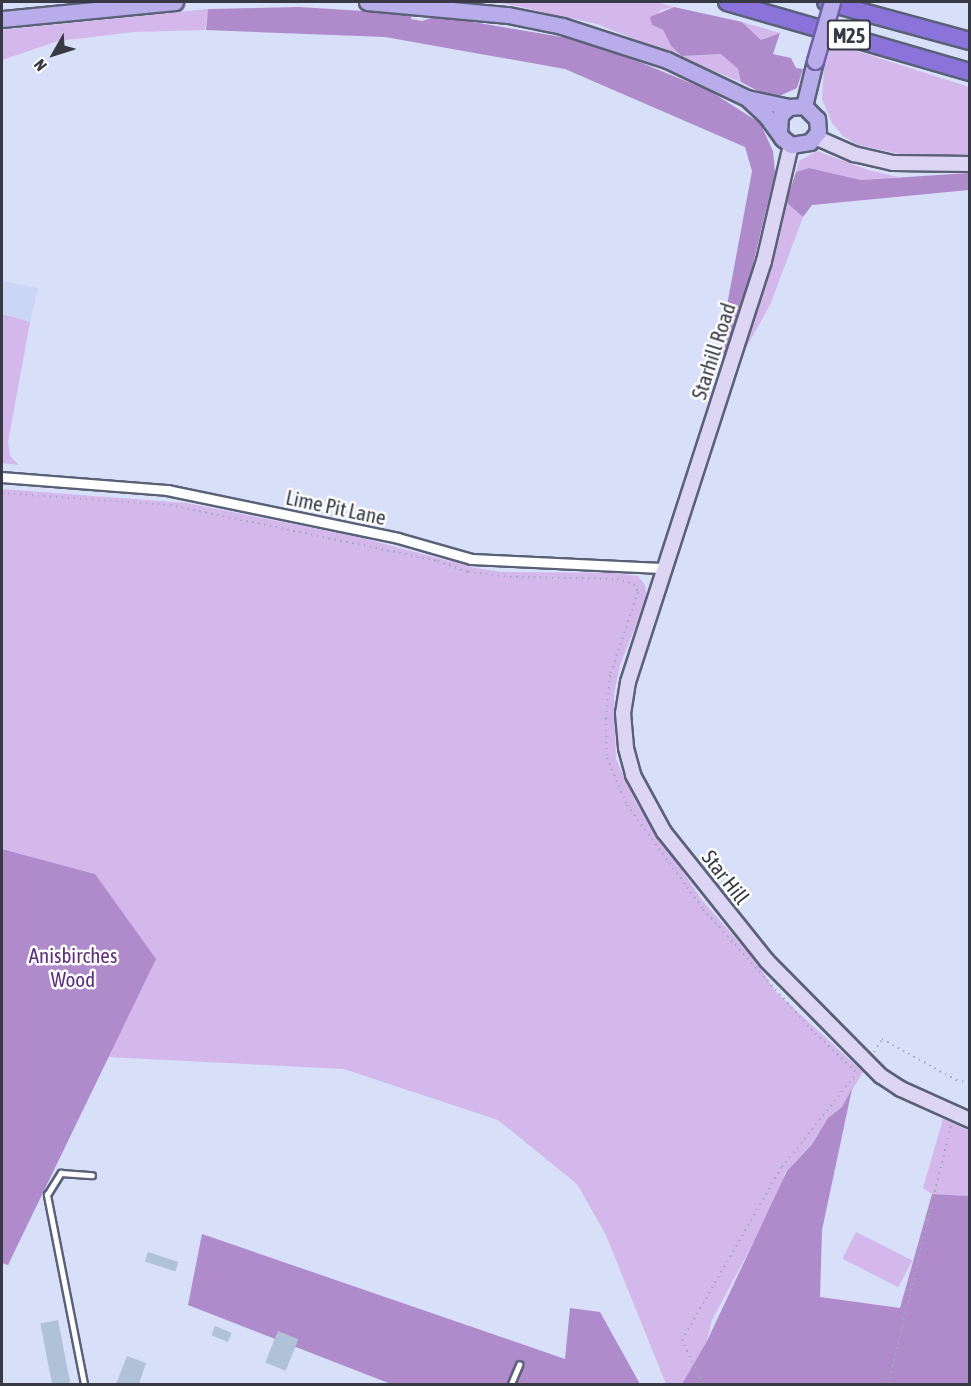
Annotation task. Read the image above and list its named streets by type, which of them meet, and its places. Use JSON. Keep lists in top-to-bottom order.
{
  "streets": {
    "highway": ["M25"],
    "street": ["Starhill Road", "Lime Pit Lane", "Star Hill"]
  },
  "crossings": [
    ["Starhill Road", "Lime Pit Lane"],
    ["Starhill Road", "Star Hill"],
    ["Lime Pit Lane", "Star Hill"]
  ],
  "parks": ["Anisbirches Wood"],
  "north": "bottom left"
}
